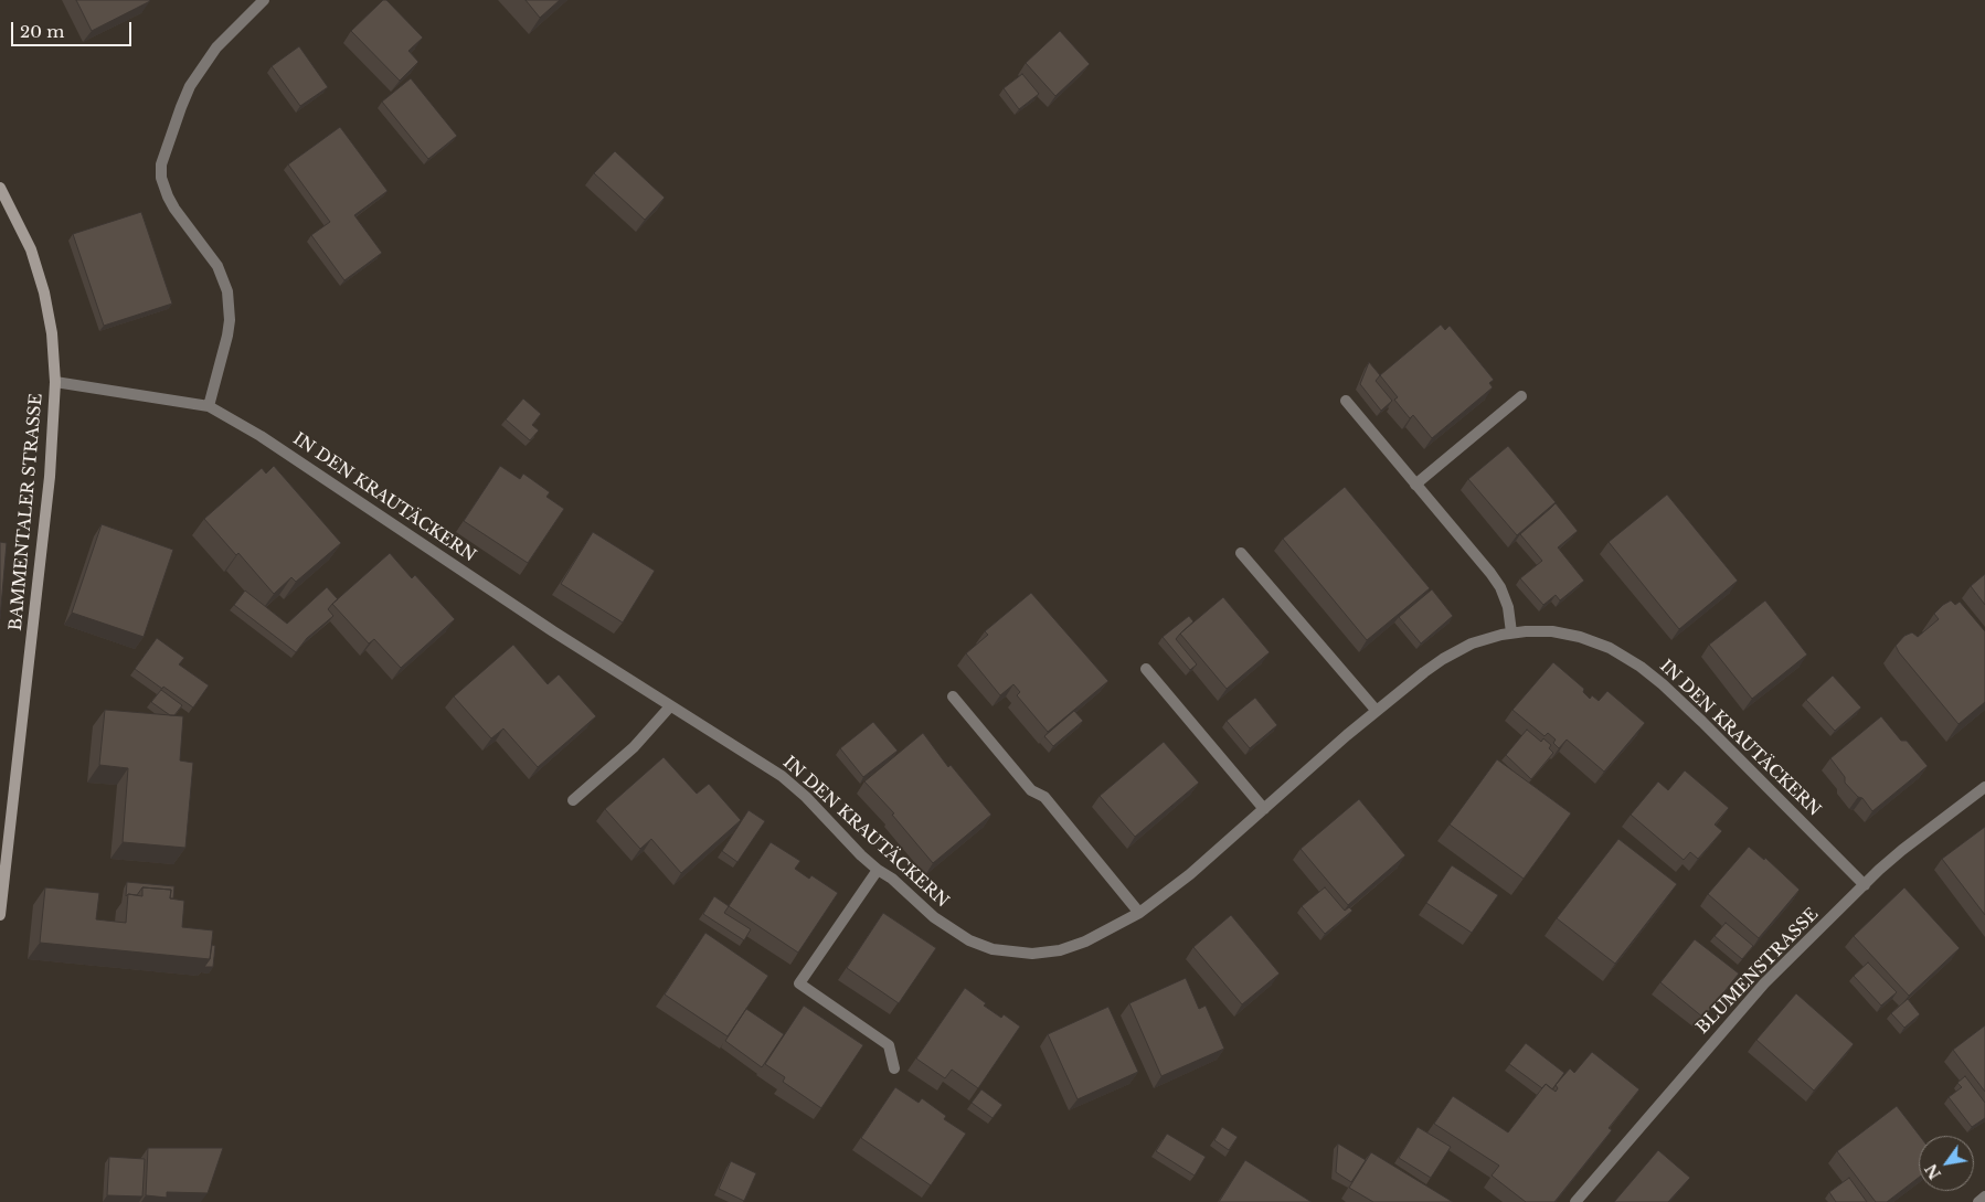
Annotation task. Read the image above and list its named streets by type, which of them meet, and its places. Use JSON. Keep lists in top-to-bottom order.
{
  "streets": {
    "main road": ["BAMMENTALER STRASSE"],
    "street": ["IN DEN KRAUTÄCKERN", "BLUMENSTRASSE"]
  },
  "crossings": [
    ["IN DEN KRAUTÄCKERN", "BAMMENTALER STRASSE"],
    ["IN DEN KRAUTÄCKERN", "BLUMENSTRASSE"]
  ],
  "scale_bar": "20 m",
  "north": "bottom left"
}
